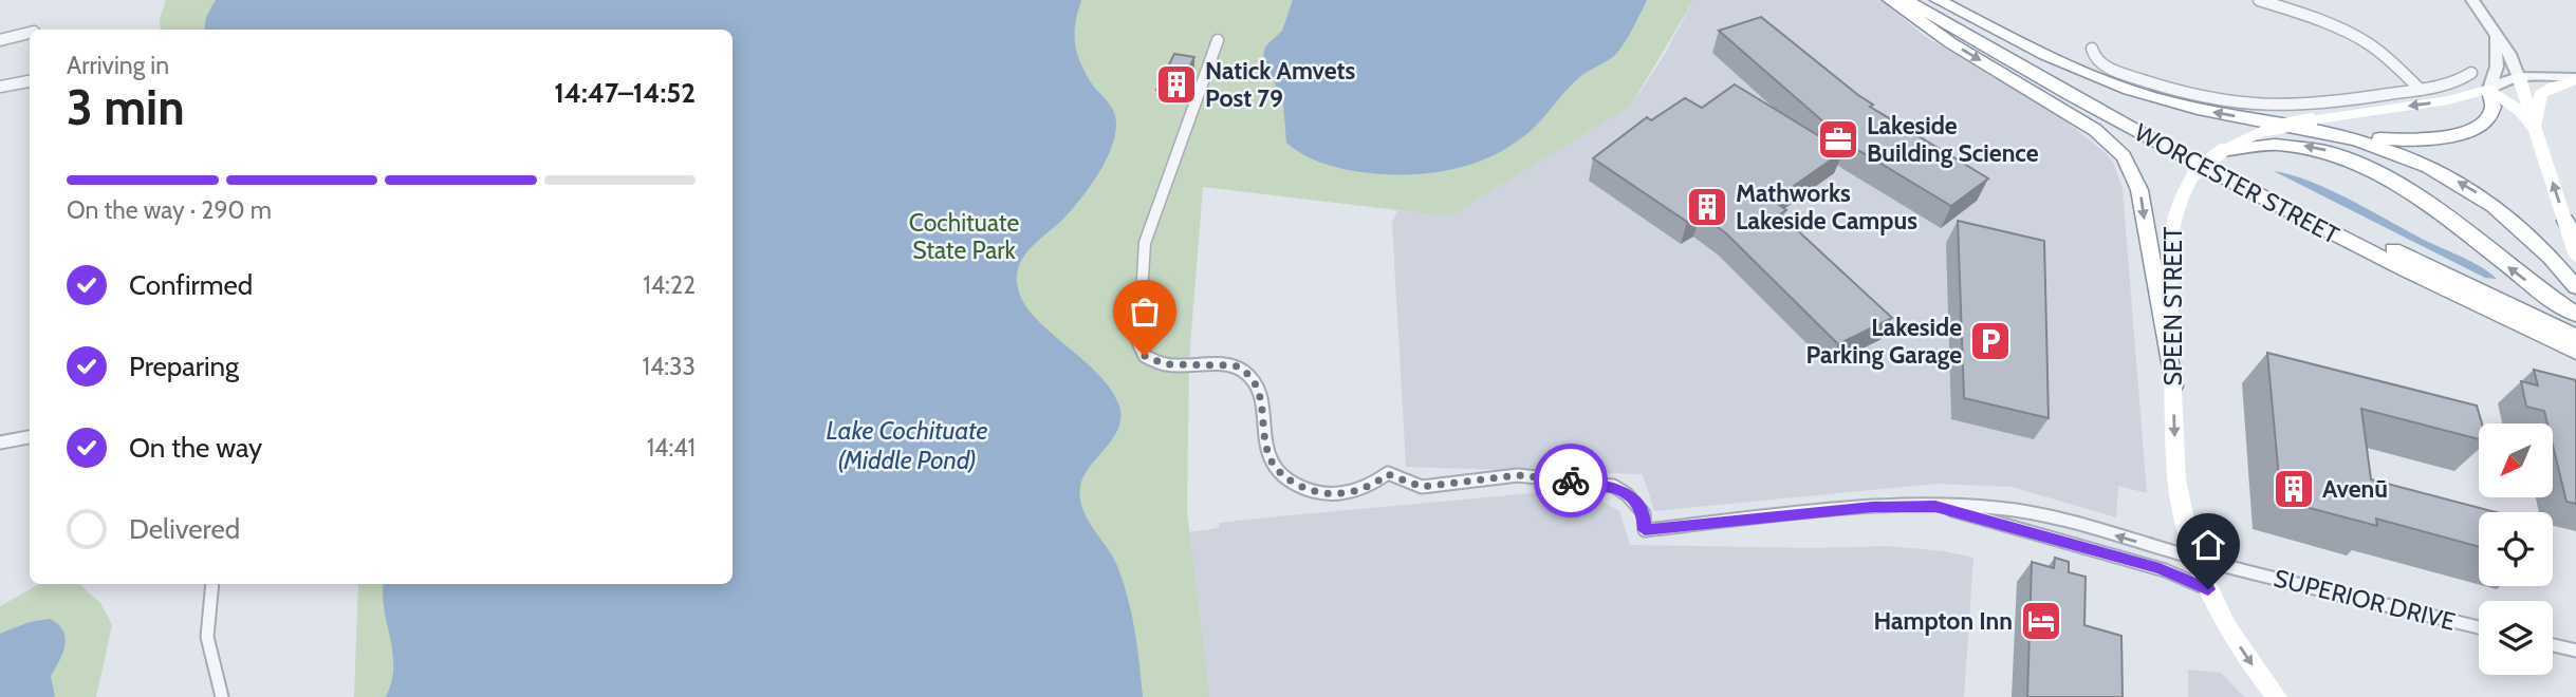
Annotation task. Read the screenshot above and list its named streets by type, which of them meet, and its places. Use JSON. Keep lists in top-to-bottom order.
{
  "streets": {
    "highway": ["WORCESTER STREET"],
    "main road": ["SPEEN STREET"],
    "street": ["SUPERIOR DRIVE"]
  },
  "crossings": [
    ["SPEEN STREET", "SUPERIOR DRIVE"]
  ],
  "water": ["Lake Cochituate (Middle Pond)"],
  "parks": ["Cochituate State Park"],
  "places": {
    "building": ["Natick Amvets Post 79", "Mathworks Lakeside Campus", "Avenū"],
    "office": ["Lakeside Building Science"],
    "parking": ["Lakeside Parking Garage"],
    "hotel": ["Hampton Inn"]
  },
  "north": "bottom left",
  "page": {
    "heading": ["3 min", "Arriving in", "14:47–14:52"],
    "bar": "On the way · 290 m",
    "list": [
      ["Confirmed", "14:22"],
      ["Preparing", "14:33"],
      ["On the way", "14:41"],
      "Delivered"
    ]
  }
}
